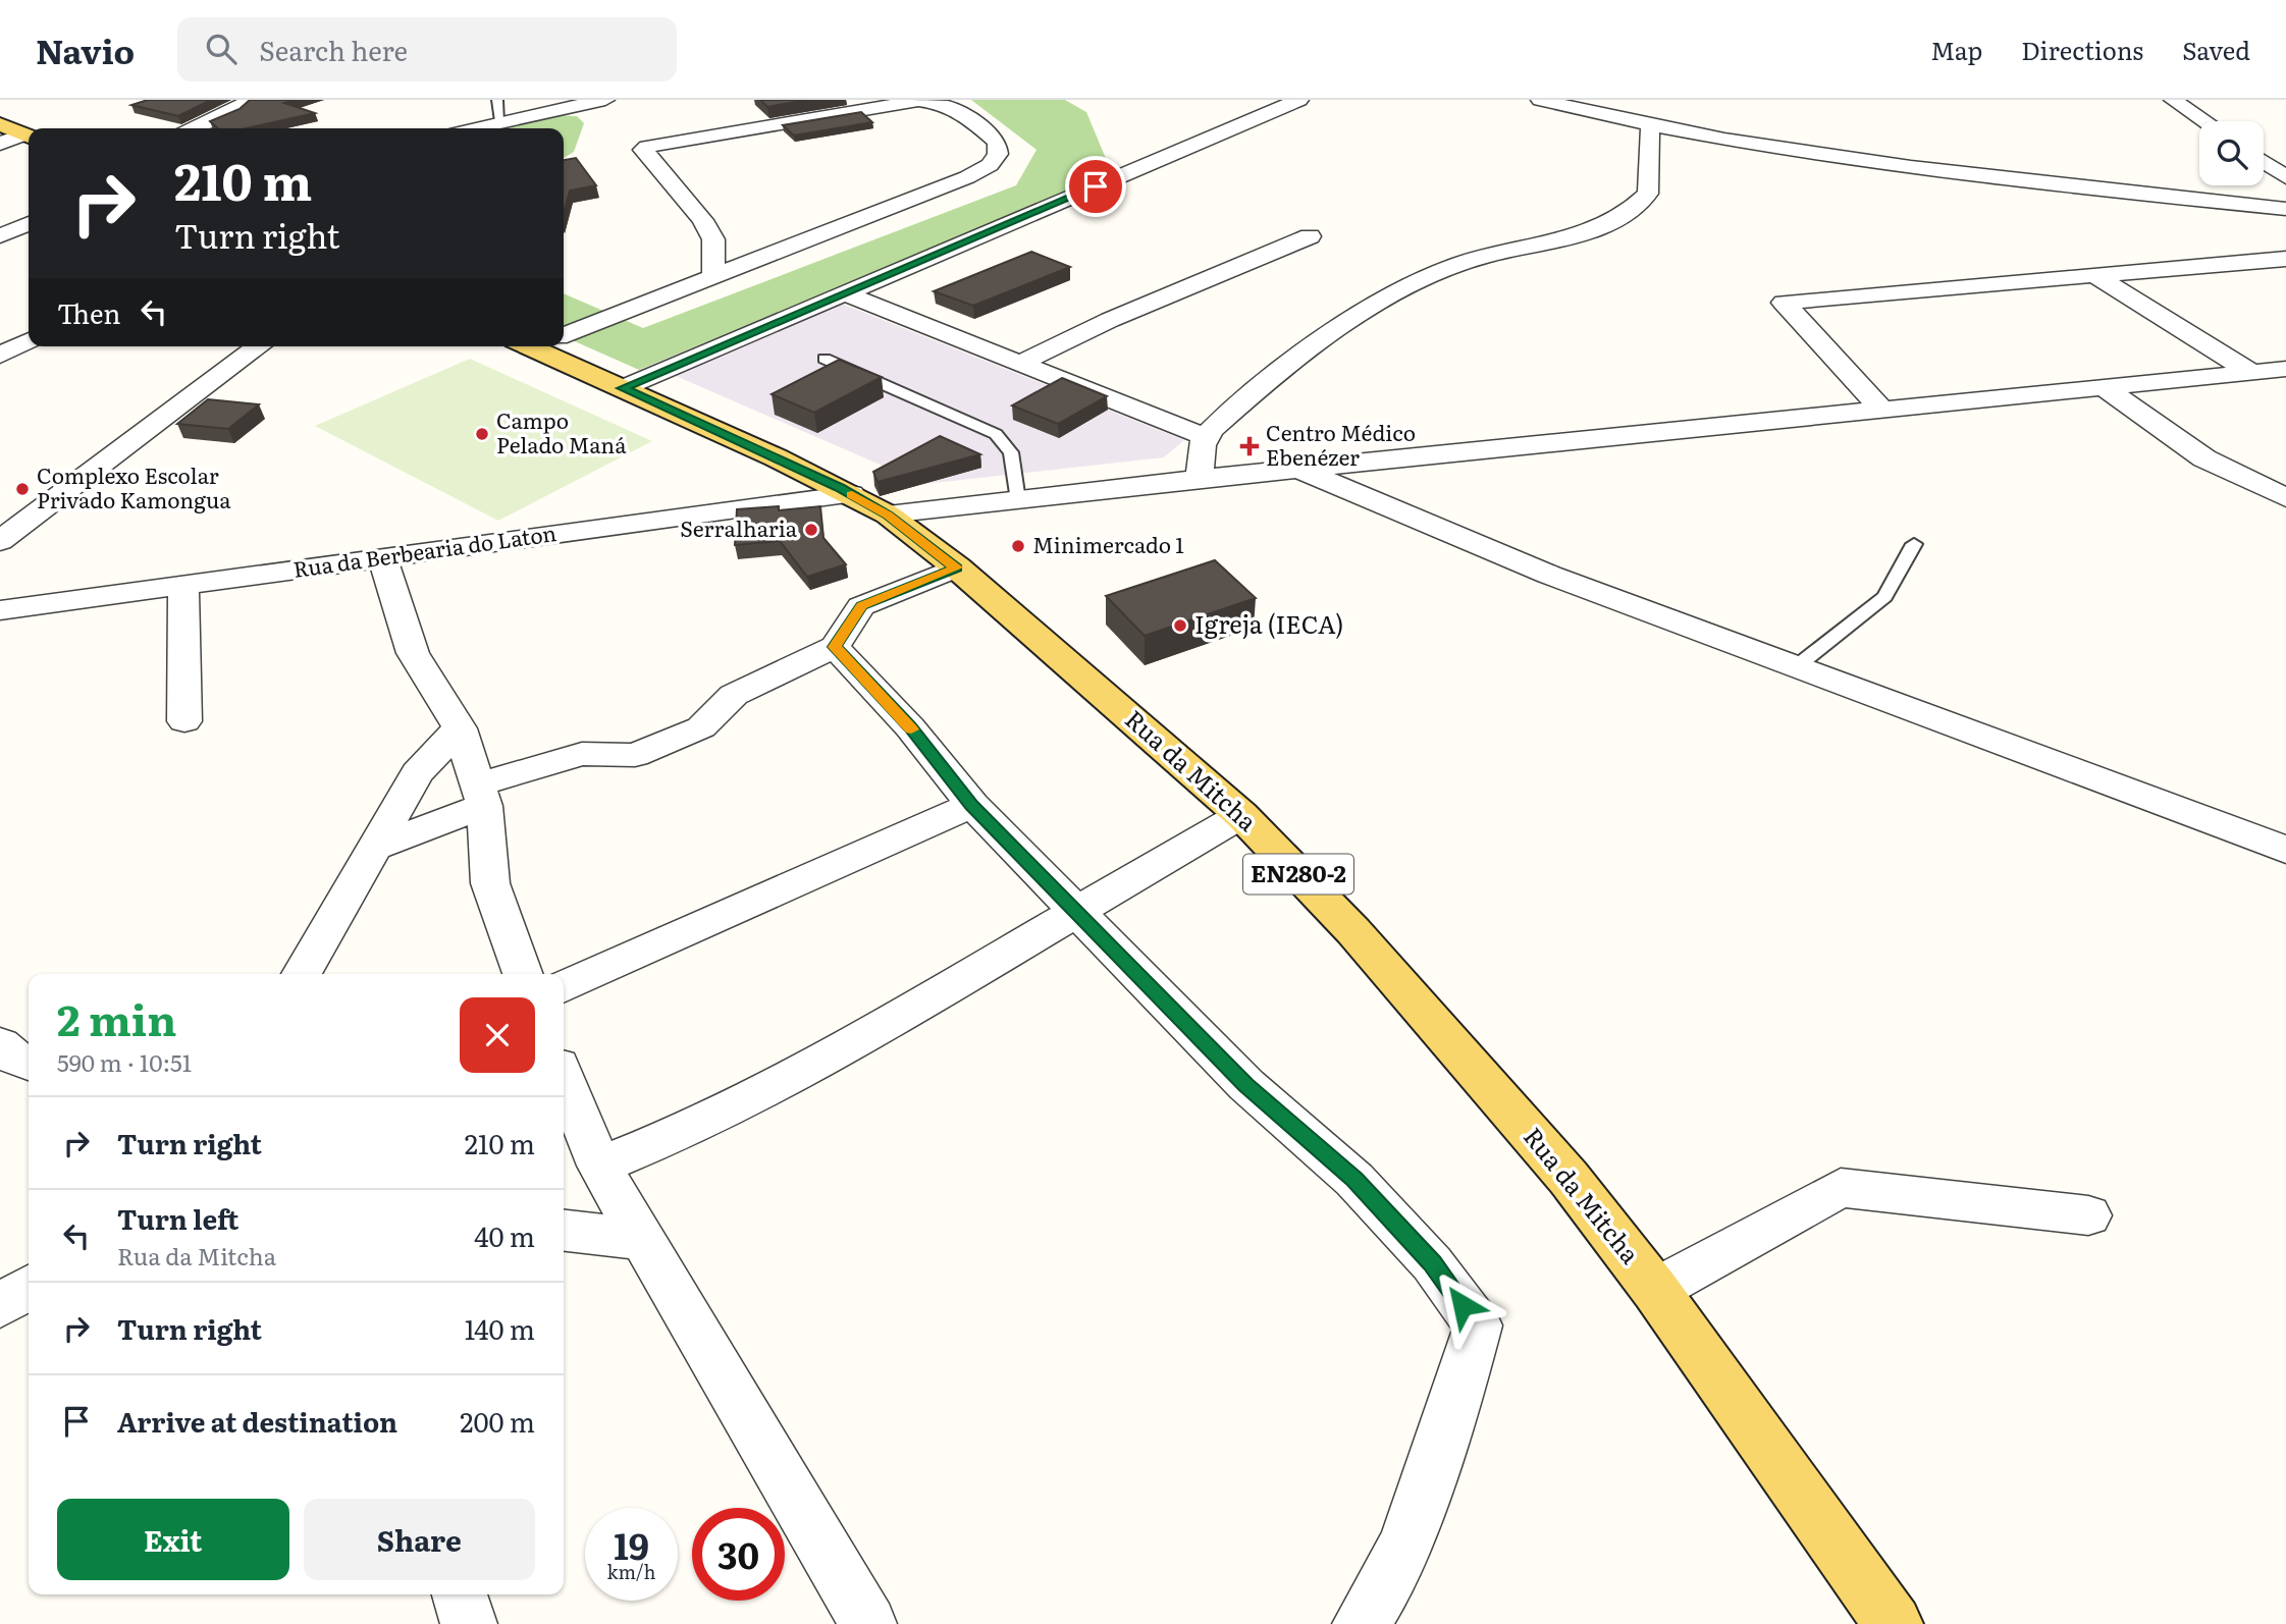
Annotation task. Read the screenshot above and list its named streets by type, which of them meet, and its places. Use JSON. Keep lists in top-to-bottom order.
{
  "streets": {
    "main road": ["Rua da Mitcha", "EN280-2"],
    "street": ["Rua da Berbearia do Laton"]
  },
  "crossings": [
    ["Rua da Berbearia do Laton", "Rua da Mitcha"]
  ],
  "places": {
    "other": [
      "Campo Pelado Maná",
      "Complexo Escolar Privado Kamongua",
      "Serralharia",
      "Minimercado 1",
      "Igreja (IECA)"
    ],
    "health": ["Centro Médico Ebenézer"]
  },
  "page": {
    "header": "Navio",
    "search": "Search here",
    "nav": ["Map", "Directions", "Saved"],
    "turn": ["210 m", "Turn right"],
    "then": "Then",
    "heading": ["2 min", "590 m · 10:51"],
    "list": [
      {
        "name": "Turn right",
        "value": "210 m"
      },
      {
        "name": "Turn left",
        "note": "Rua da Mitcha",
        "value": "40 m"
      },
      {
        "name": "Turn right",
        "value": "140 m"
      },
      {
        "name": "Arrive at destination",
        "value": "200 m"
      }
    ],
    "buttons": ["Exit", "Share"],
    "speed": "19 km/h",
    "limit": "30"
  }
}
